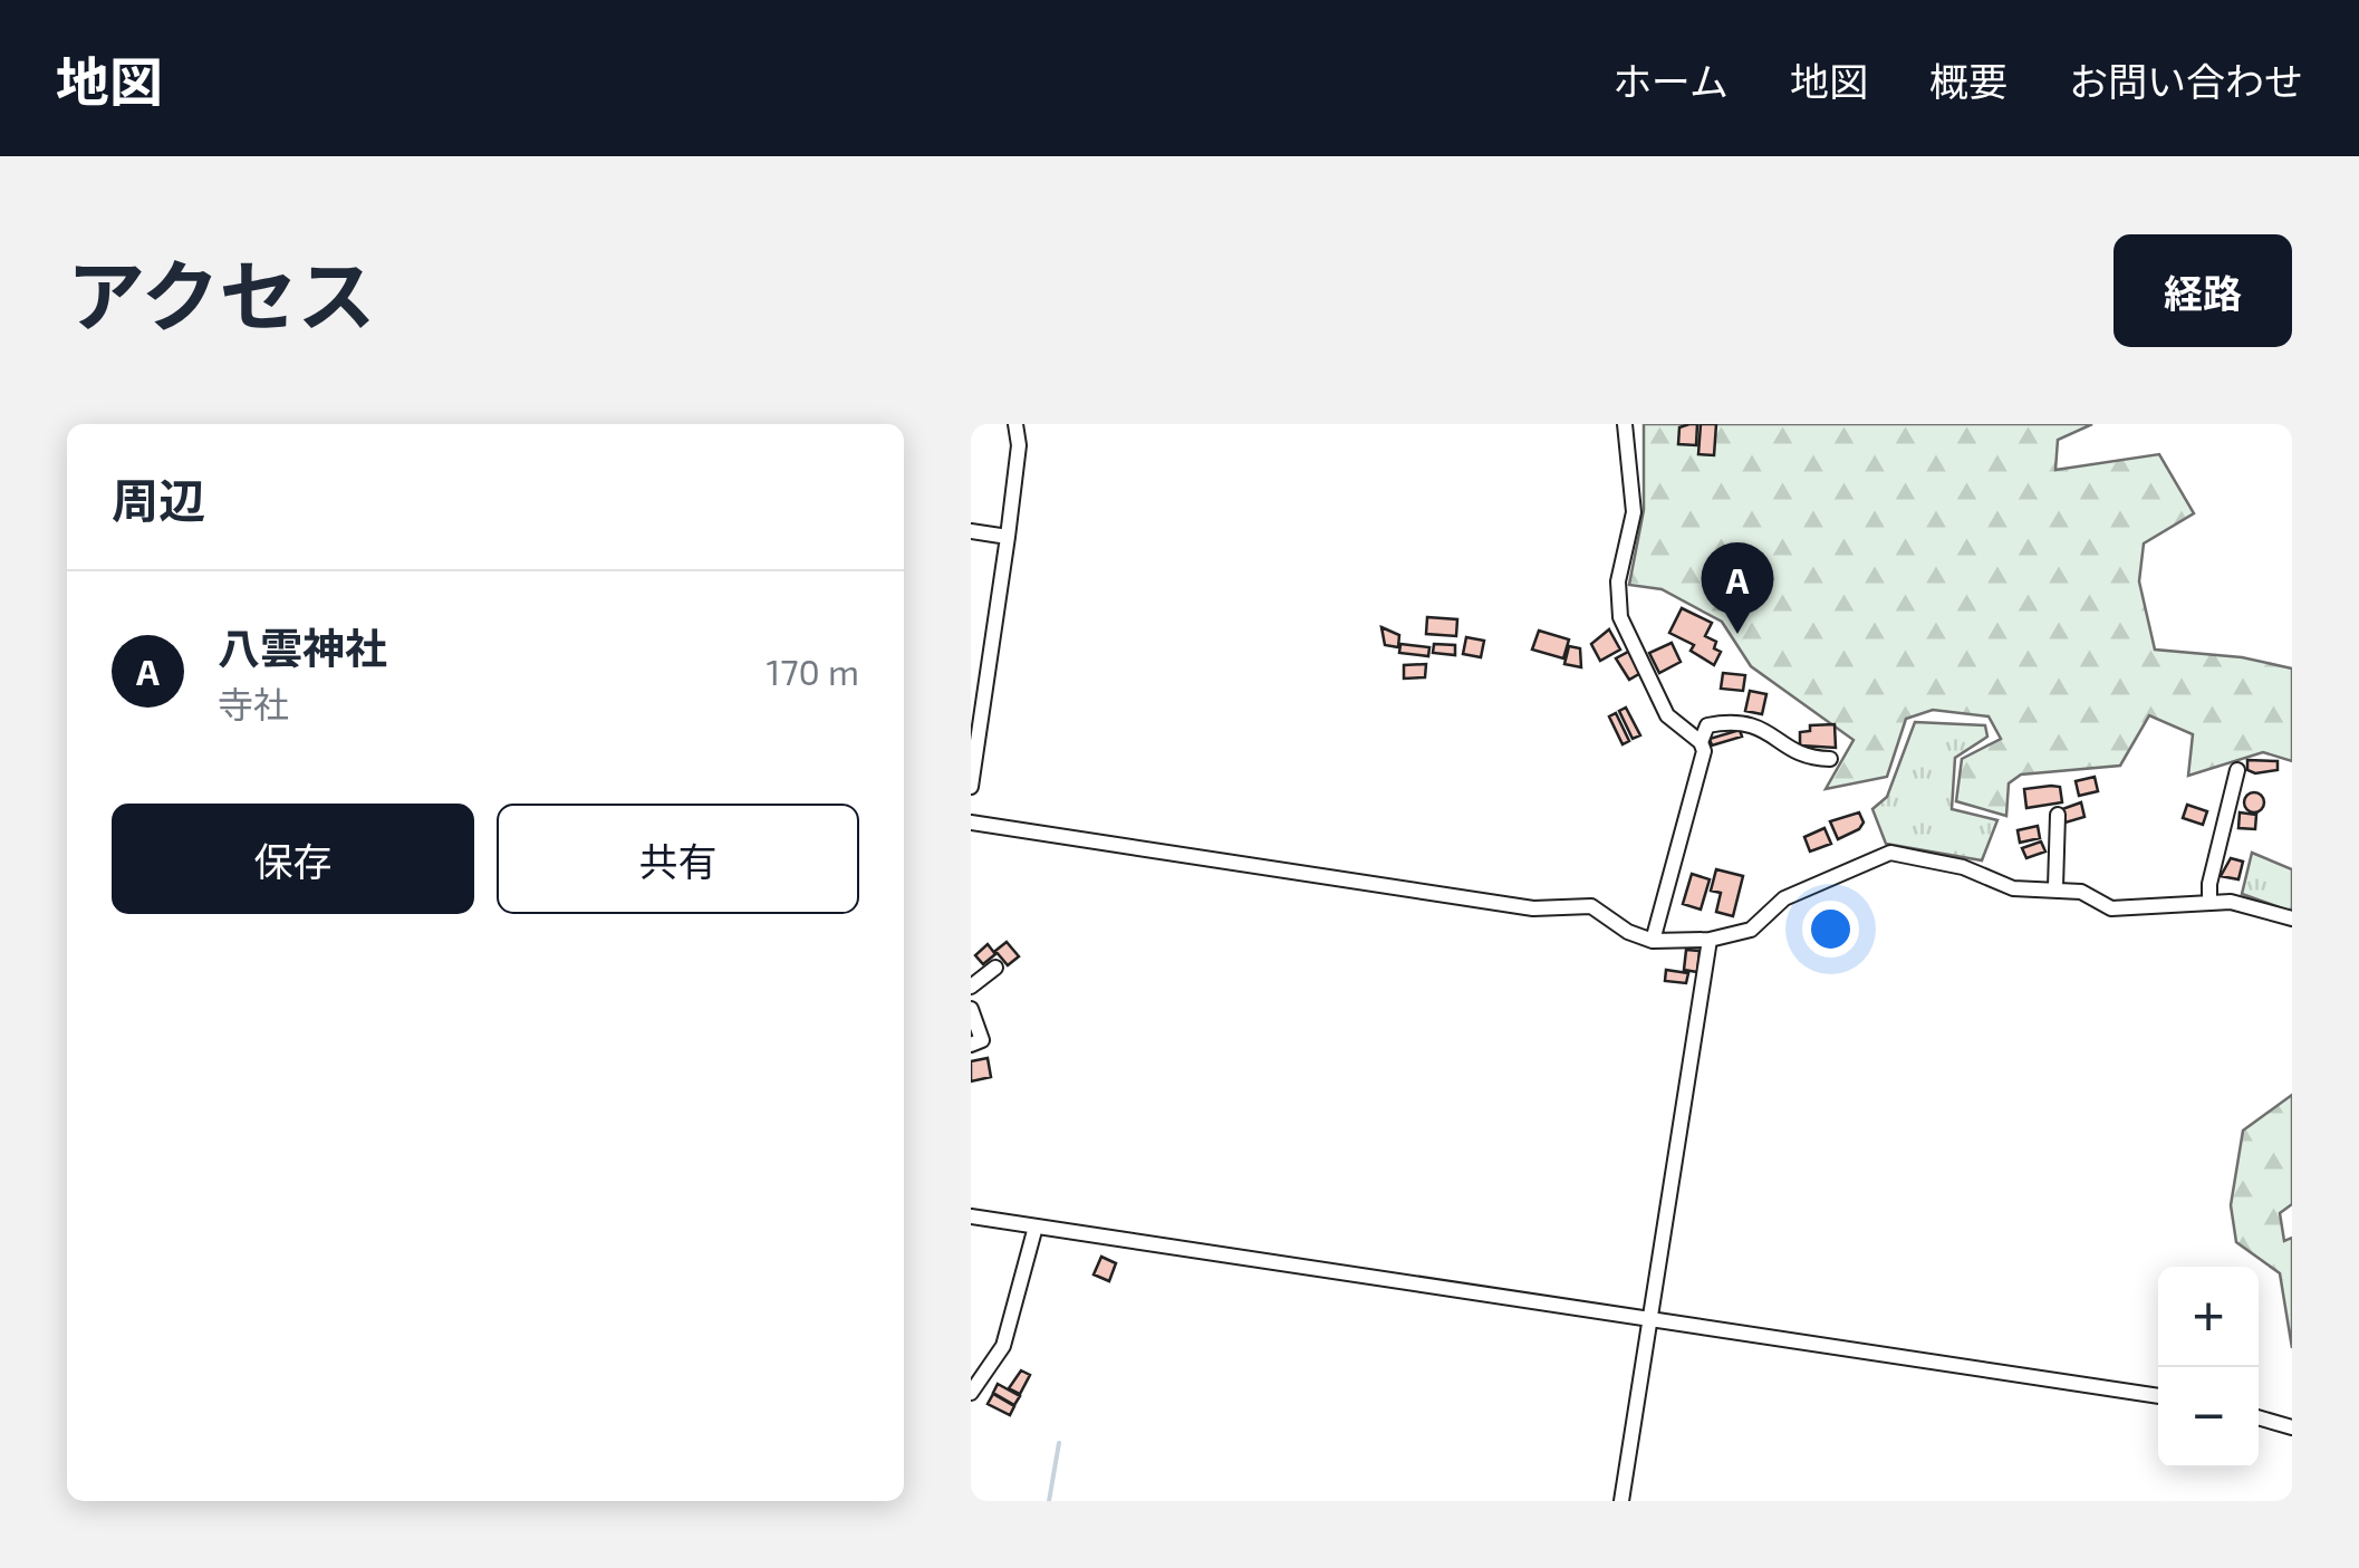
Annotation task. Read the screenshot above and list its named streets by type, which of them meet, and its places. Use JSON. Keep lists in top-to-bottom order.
{
  "page": {
    "header": "地図",
    "nav": [
      "ホーム",
      "地図",
      "概要",
      "お問い合わせ"
    ],
    "title": "アクセス",
    "buttons": [
      "経路",
      ["保存", "共有"]
    ],
    "heading": "周辺",
    "pins": "A",
    "list": [
      {
        "mark": "A",
        "name": "八雲神社",
        "note": "寺社",
        "value": "170 m"
      }
    ],
    "map_buttons": ["+", "−"]
  }
}
